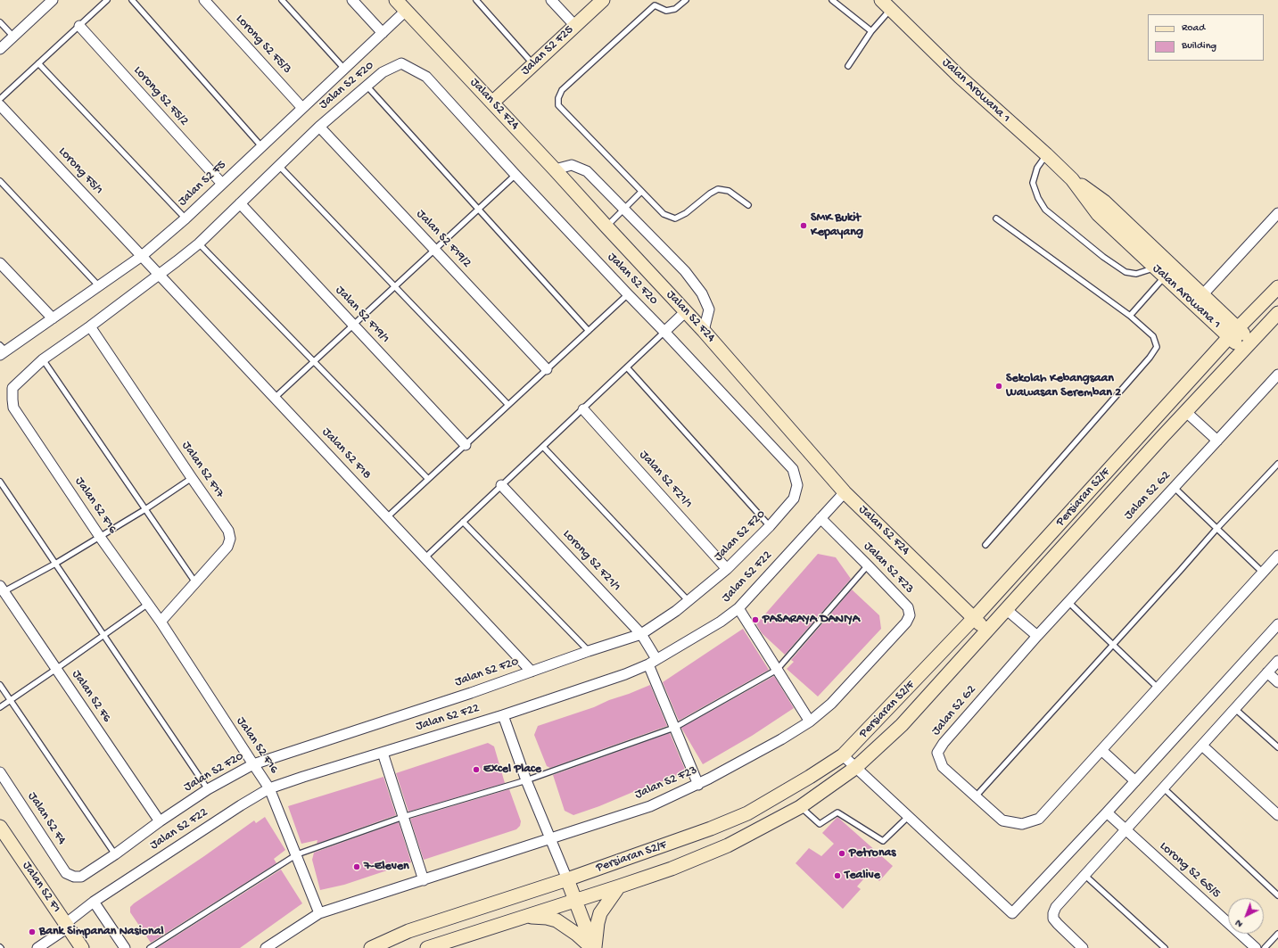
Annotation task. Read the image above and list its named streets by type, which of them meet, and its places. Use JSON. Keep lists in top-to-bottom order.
{
  "streets": {
    "main road": [
      "Jalan S2 F25",
      "Jalan Arowana 1",
      "Jalan S2 F24",
      "Persiaran S2/F",
      "Jalan S2 F1"
    ],
    "street": [
      "Lorong S2 F5/3",
      "Jalan S2 F20",
      "Lorong S2 F5/2",
      "Lorong F5/1",
      "Jalan S2 F5",
      "Jalan S2 F19/2",
      "Jalan S2 F19/1",
      "Jalan S2 F18",
      "Jalan S2 F17",
      "Jalan S2 F21/1",
      "Jalan S2 G2",
      "Jalan S2 F16",
      "Lorong S2 F21/1",
      "Jalan S2 F23",
      "Jalan S2 F22",
      "Jalan S2 F6",
      "Jalan S2 F4",
      "Lorong S2 G5/5"
    ]
  },
  "crossings": [
    ["Lorong S2 F5/3", "Jalan S2 F5"],
    ["Jalan S2 F25", "Jalan S2 F24"],
    ["Jalan S2 F20", "Jalan S2 F19/2"],
    ["Jalan S2 F20", "Jalan S2 F19/1"],
    ["Jalan S2 F20", "Jalan S2 F18"],
    ["Jalan S2 F20", "Jalan S2 F21/1"],
    ["Jalan S2 F20", "Jalan S2 F16"],
    ["Jalan S2 F20", "Lorong S2 F21/1"],
    ["Jalan S2 F20", "Jalan S2 F6"],
    ["Jalan S2 F20", "Jalan S2 F4"],
    ["Jalan Arowana 1", "Persiaran S2/F"],
    ["Lorong S2 F5/2", "Jalan S2 F5"],
    ["Jalan S2 F24", "Jalan S2 F5"],
    ["Jalan S2 F24", "Persiaran S2/F"],
    ["Jalan S2 F24", "Jalan S2 F22"],
    ["Lorong F5/1", "Jalan S2 F5"],
    ["Lorong F5/1", "Jalan S2 F18"],
    ["Jalan S2 F5", "Jalan S2 F18"],
    ["Jalan S2 F19/1", "Jalan S2 F16"],
    ["Jalan S2 F18", "Jalan S2 F16"],
    ["Jalan S2 F17", "Jalan S2 F16"],
    ["Jalan S2 F16", "Jalan S2 F23"],
    ["Jalan S2 F16", "Jalan S2 F22"],
    ["Lorong S2 F21/1", "Jalan S2 F23"],
    ["Lorong S2 F21/1", "Jalan S2 F22"],
    ["Jalan S2 F23", "Jalan S2 F22"],
    ["Jalan S2 F22", "Jalan S2 F1"]
  ],
  "places": [
    "SMK Bukit Kepayang",
    "Sekolah Kebangsaan Wawasan Seremban 2",
    "PASARAYA DANIYA",
    "Excel Place",
    "Petronas",
    "7-Eleven",
    "Tealive",
    "Bank Simpanan Nasional"
  ],
  "legend": ["Road", "Building"],
  "north": "bottom left"
}
